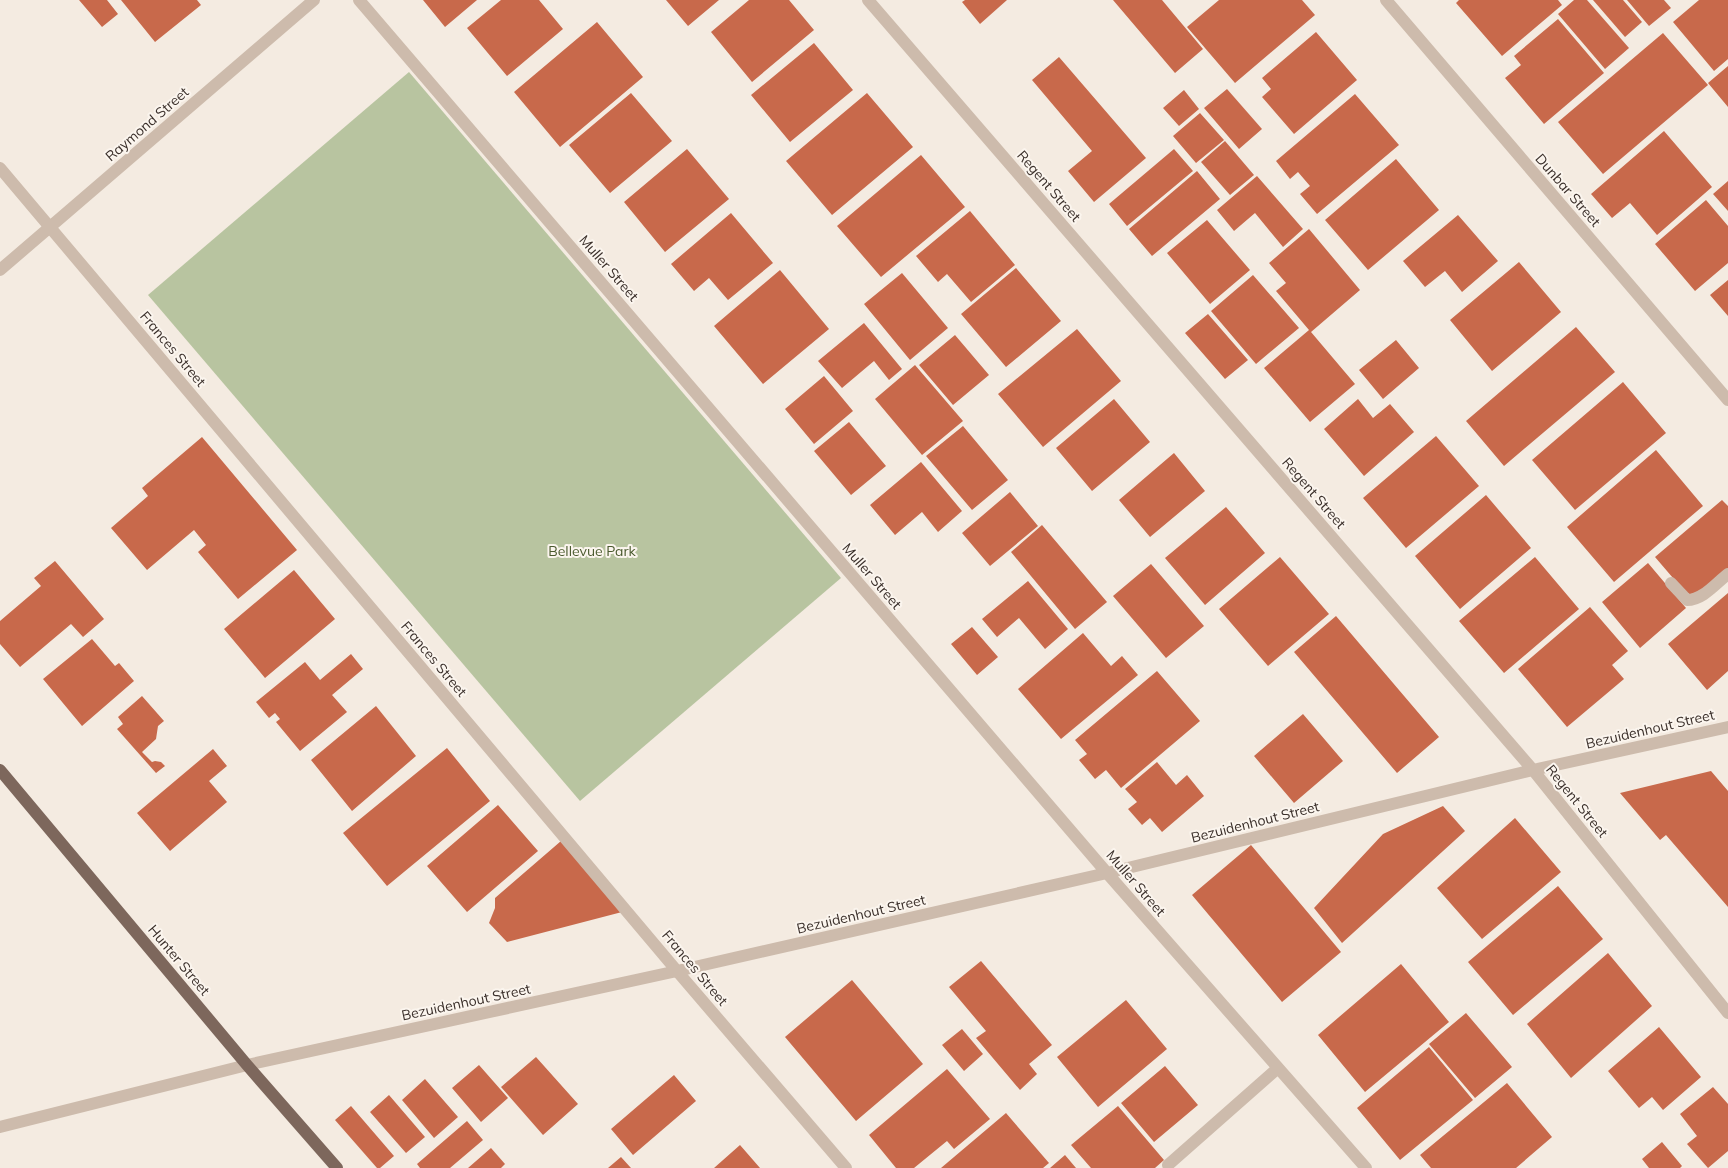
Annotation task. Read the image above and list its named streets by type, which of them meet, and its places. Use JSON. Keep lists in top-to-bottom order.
{
  "streets": {
    "main road": ["Hunter Street"],
    "street": [
      "Raymond Street",
      "Regent Street",
      "Dunbar Street",
      "Muller Street",
      "Frances Street",
      "Bezuidenhout Street"
    ]
  },
  "crossings": [
    ["Raymond Street", "Frances Street"],
    ["Regent Street", "Bezuidenhout Street"],
    ["Muller Street", "Bezuidenhout Street"],
    ["Frances Street", "Bezuidenhout Street"],
    ["Bezuidenhout Street", "Hunter Street"]
  ],
  "parks": ["Bellevue Park"]
}
